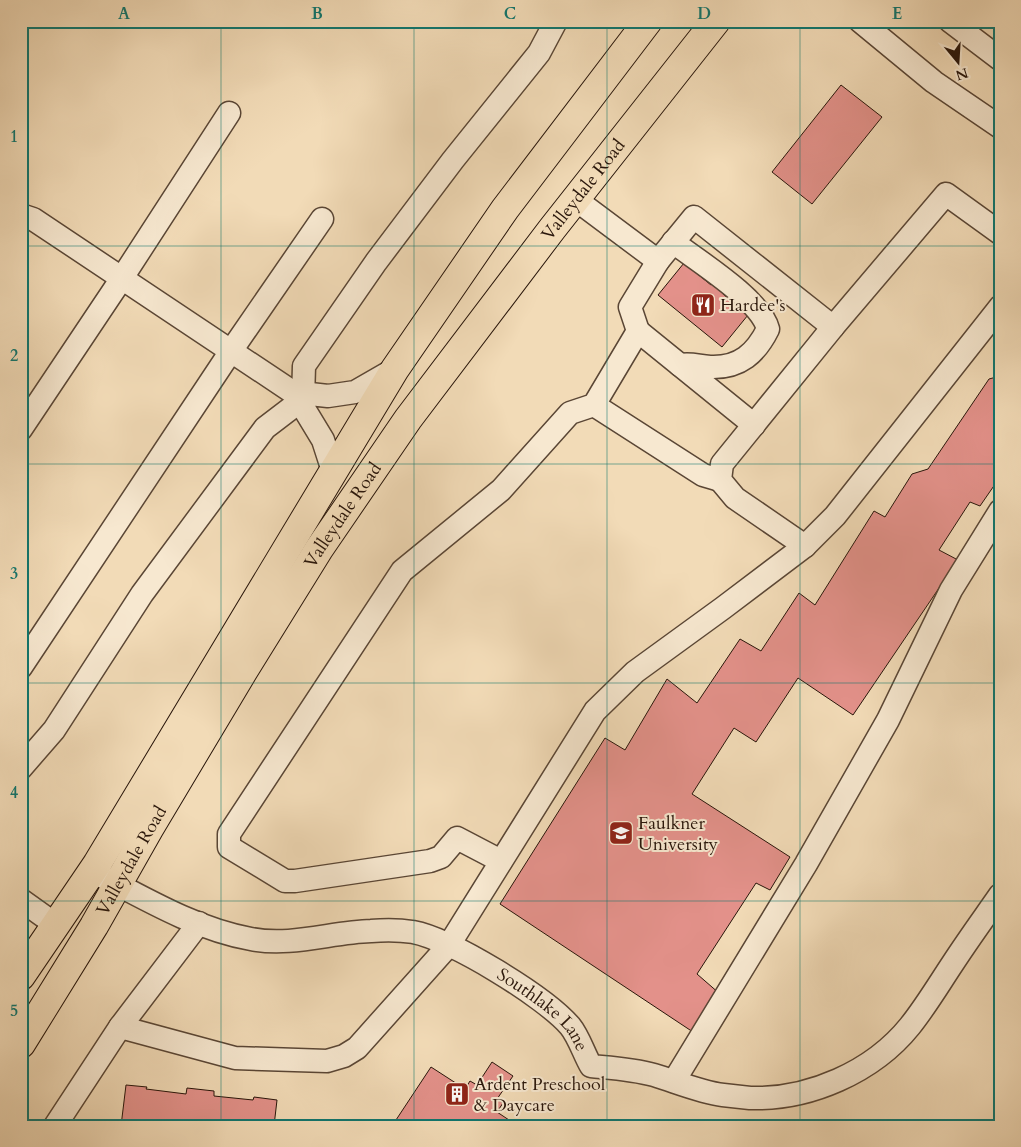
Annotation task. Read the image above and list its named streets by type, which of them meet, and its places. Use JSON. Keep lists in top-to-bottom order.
{
  "streets": {
    "main road": ["Valleydale Road"],
    "street": ["Southlake Lane"]
  },
  "crossings": [
    ["Valleydale Road", "Southlake Lane"]
  ],
  "places": {
    "restaurant": ["Hardee's"],
    "school or university": ["Faulkner University"],
    "building": ["Ardent Preschool & Daycare"]
  },
  "north": "bottom",
  "grid": {
    "columns": [
      "A",
      "B",
      "C",
      "D",
      "E"
    ],
    "rows": [
      "1",
      "2",
      "3",
      "4",
      "5"
    ]
  }
}
